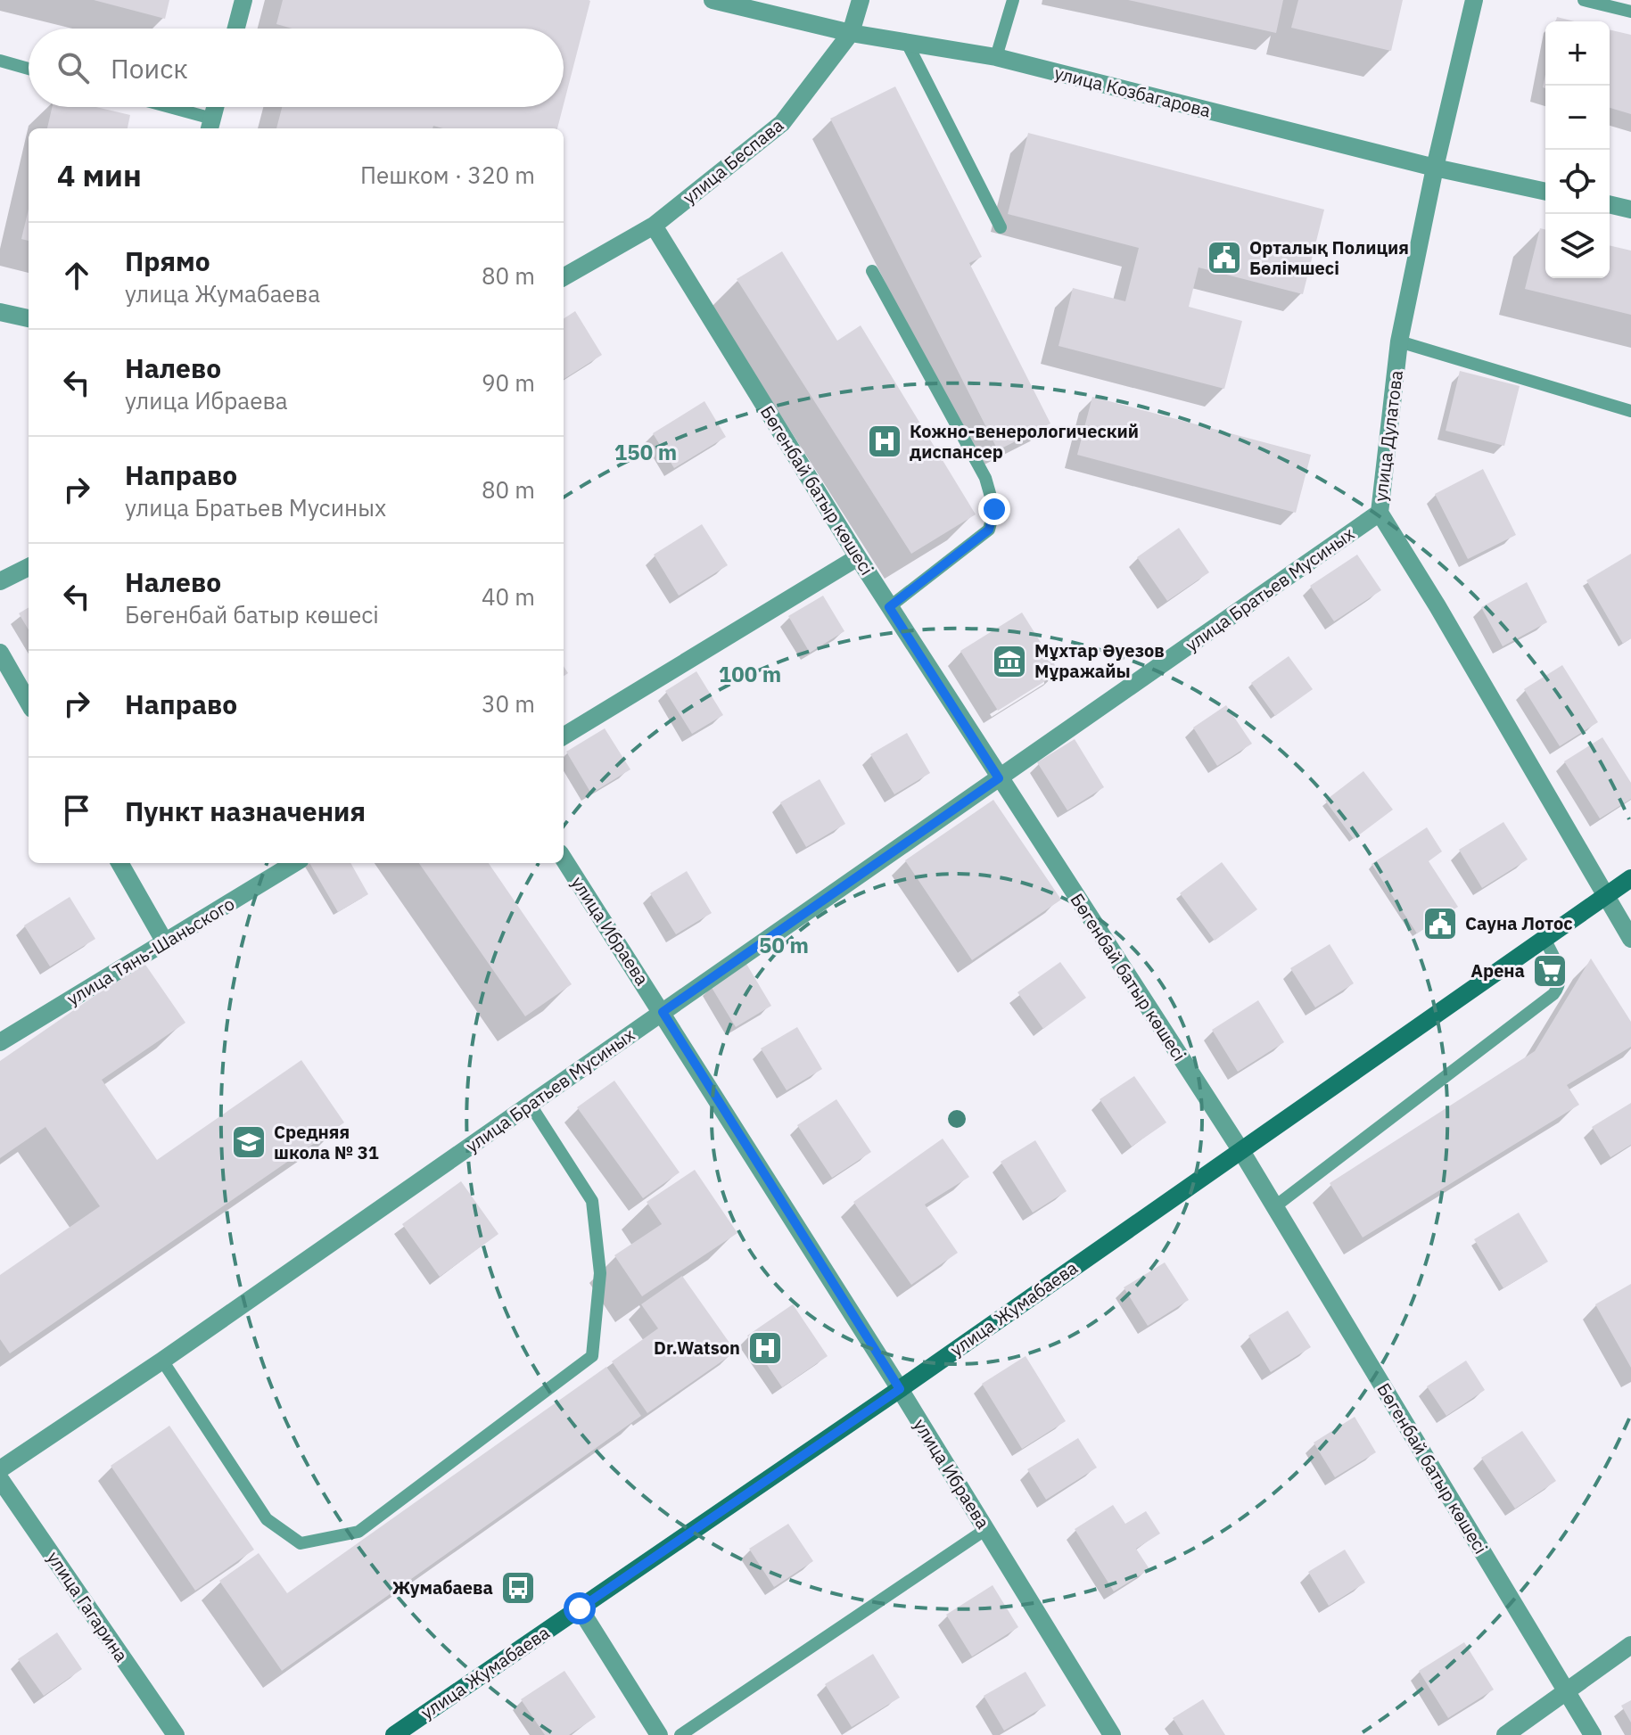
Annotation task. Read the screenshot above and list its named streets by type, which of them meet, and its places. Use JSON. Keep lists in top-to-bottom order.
{
  "streets": {
    "street": [
      "улица Козбагарова",
      "улица Беспава",
      "улица Дулатова",
      "Бөгенбай батыр көшесі",
      "улица Братьев Мусиных",
      "улица Ибраева",
      "улица Тянь-Шаньского",
      "улица Жумабаева",
      "улица Гагарина"
    ]
  },
  "crossings": [
    ["улица Козбагарова", "улица Беспава"],
    ["улица Козбагарова", "улица Дулатова"],
    ["улица Беспава", "Бөгенбай батыр көшесі"],
    ["улица Дулатова", "улица Братьев Мусиных"],
    ["улица Дулатова", "улица Жумабаева"],
    ["Бөгенбай батыр көшесі", "улица Братьев Мусиных"],
    ["Бөгенбай батыр көшесі", "улица Жумабаева"],
    ["улица Братьев Мусиных", "улица Ибраева"],
    ["улица Ибраева", "улица Жумабаева"]
  ],
  "places": {
    "public building": ["Орталық Полиция Бөлімшесі", "Сауна Лотос"],
    "hospital": ["Кожно-венерологический диспансер", "Dr.Watson"],
    "museum": ["Мұхтар Әуезов Мұражайы"],
    "supermarket": ["Арена"],
    "school or university": ["Средняя школа № 31"],
    "bus stop": ["Жумабаева"]
  },
  "page": {
    "map_buttons": ["+", "−"],
    "search": "Поиск",
    "heading": ["4 мин", "Пешком · 320 m"],
    "list": [
      ["Прямо", "улица Жумабаева", "80 m"],
      ["Налево", "улица Ибраева", "90 m"],
      ["Направо", "улица Братьев Мусиных", "80 m"],
      ["Налево", "Бөгенбай батыр көшесі", "40 m"],
      ["Направо", "30 m"],
      "Пункт назначения"
    ]
  },
  "rings": ["150 m", "100 m", "50 m"]
}
